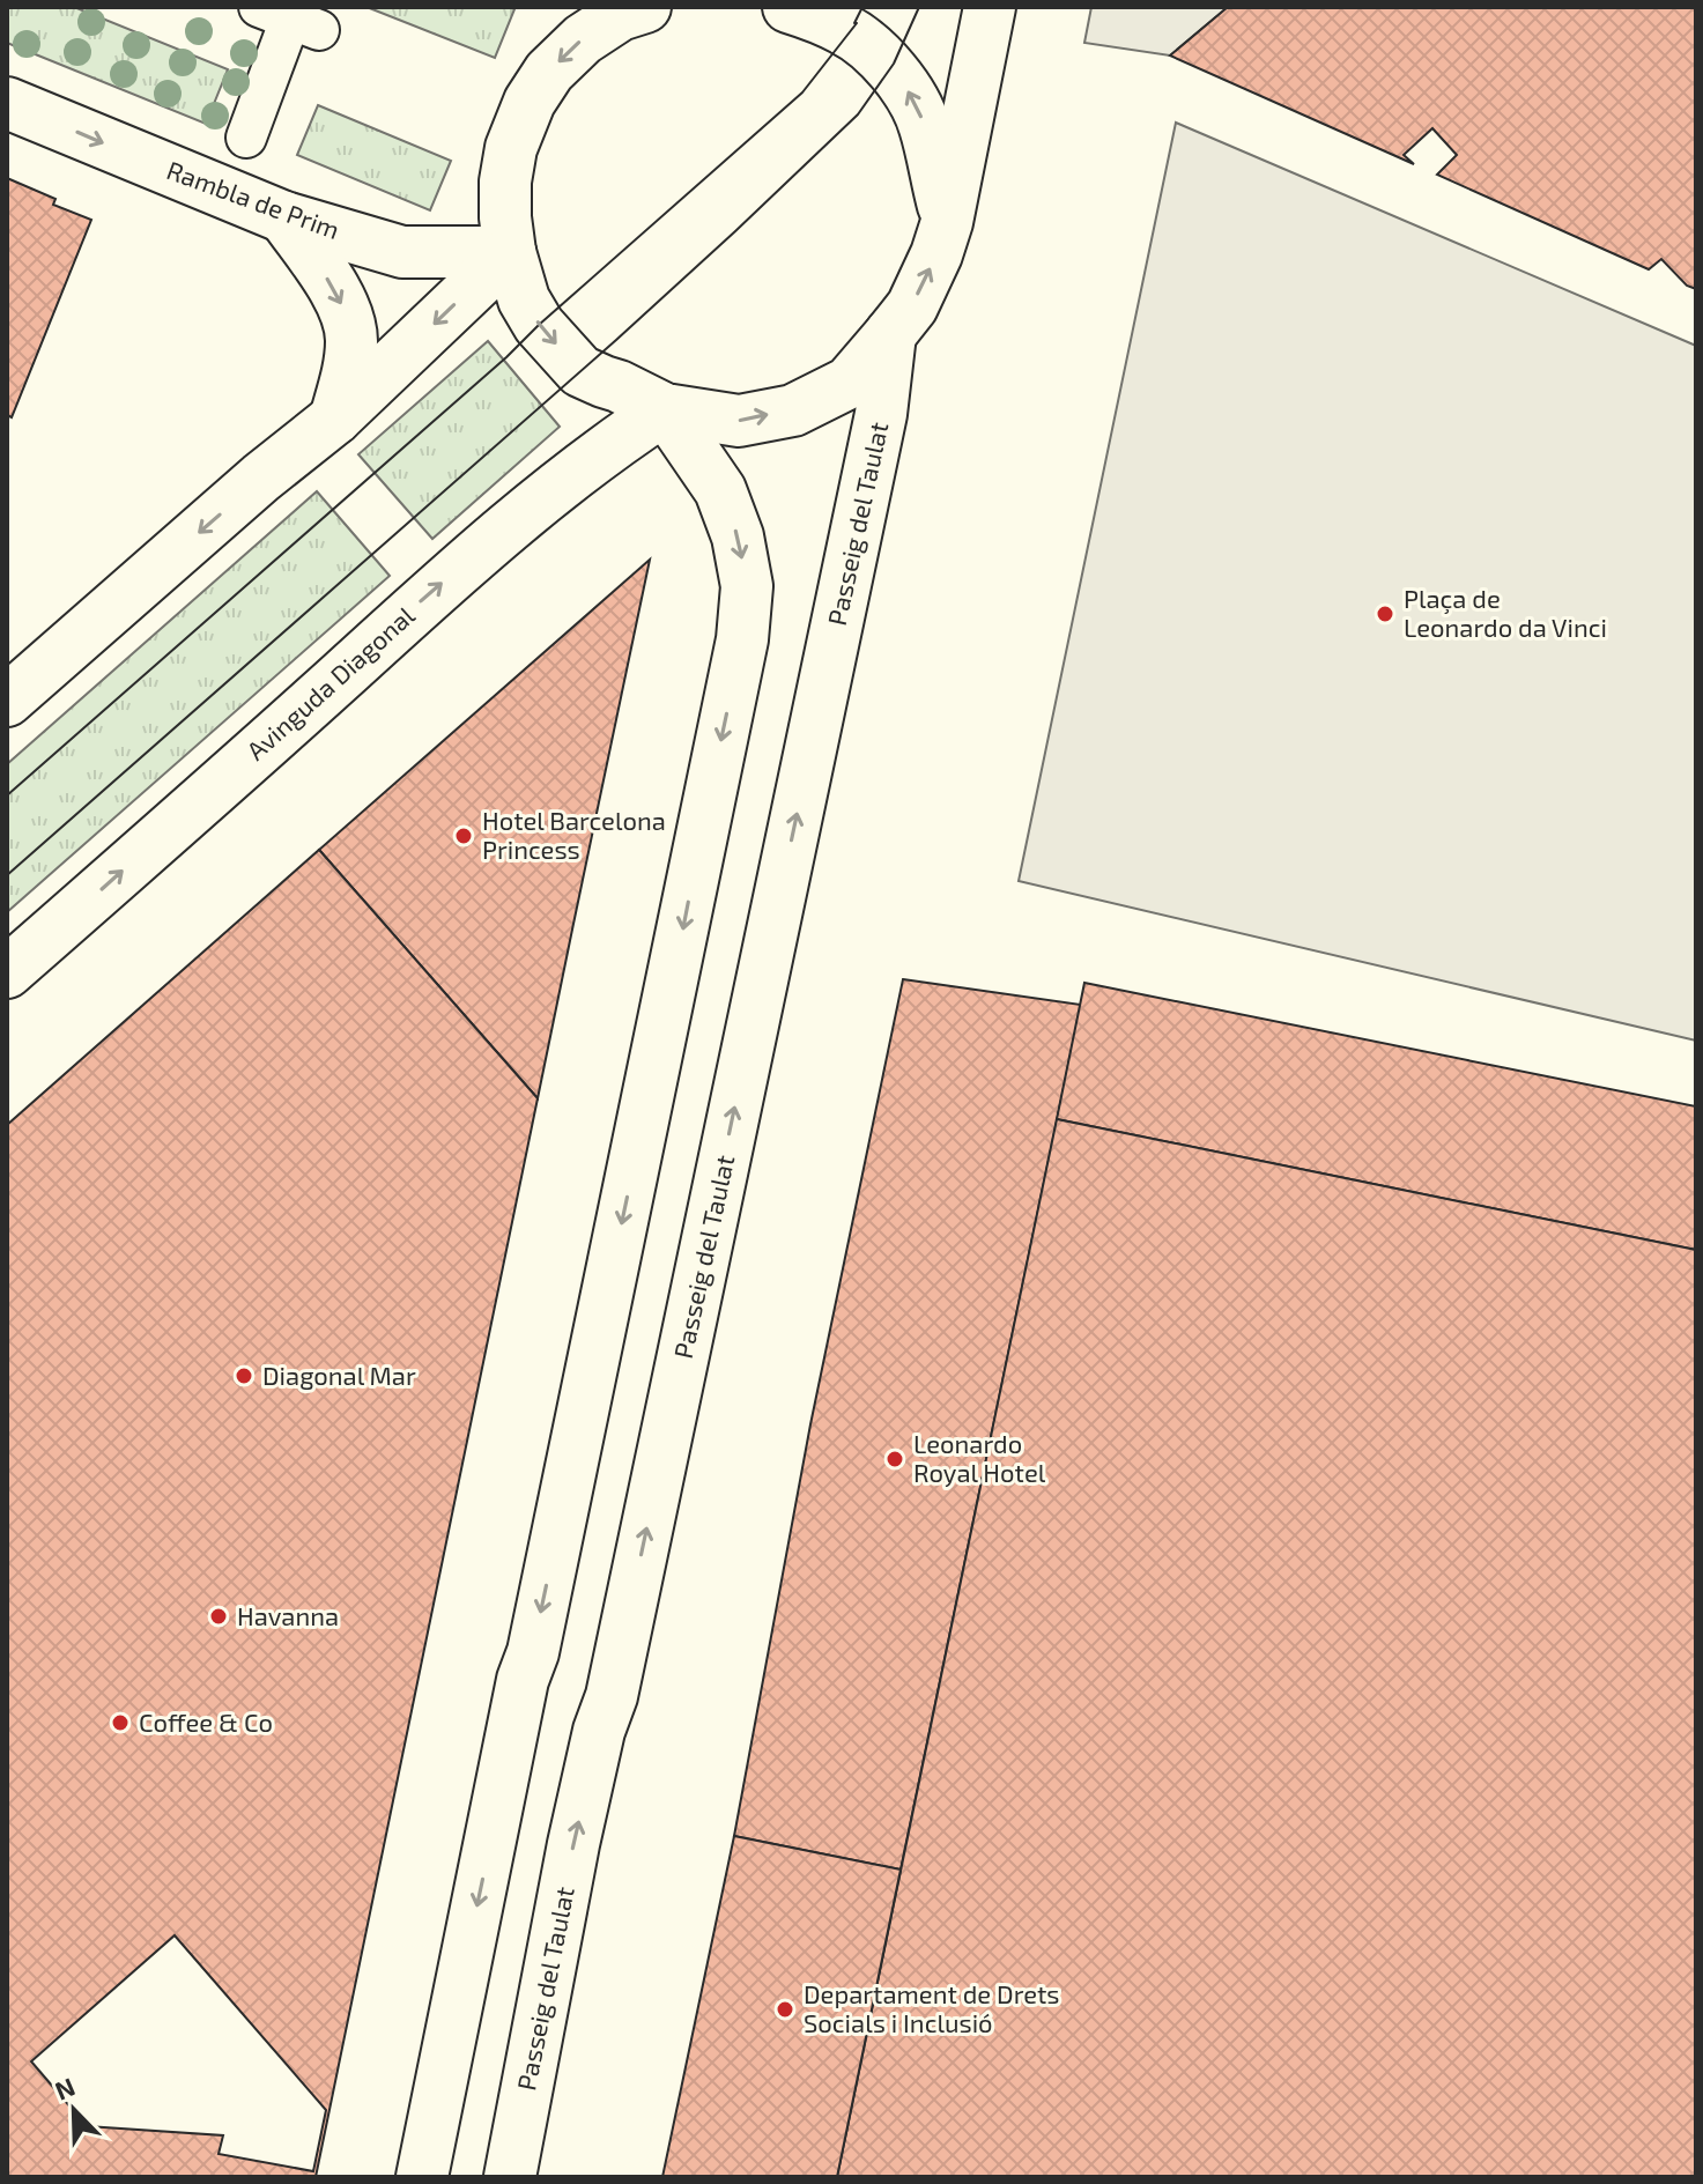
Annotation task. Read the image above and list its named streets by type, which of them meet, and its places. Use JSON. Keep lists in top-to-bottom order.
{
  "streets": {
    "main road": ["Rambla de Prim", "Passeig del Taulat", "Avinguda Diagonal"]
  },
  "one_way": ["Rambla de Prim"],
  "places": [
    "Plaça de Leonardo da Vinci",
    "Hotel Barcelona Princess",
    "Diagonal Mar",
    "Leonardo Royal Hotel",
    "Havanna",
    "Coffee & Co",
    "Departament de Drets Socials i Inclusió"
  ],
  "north": "top left"
}
